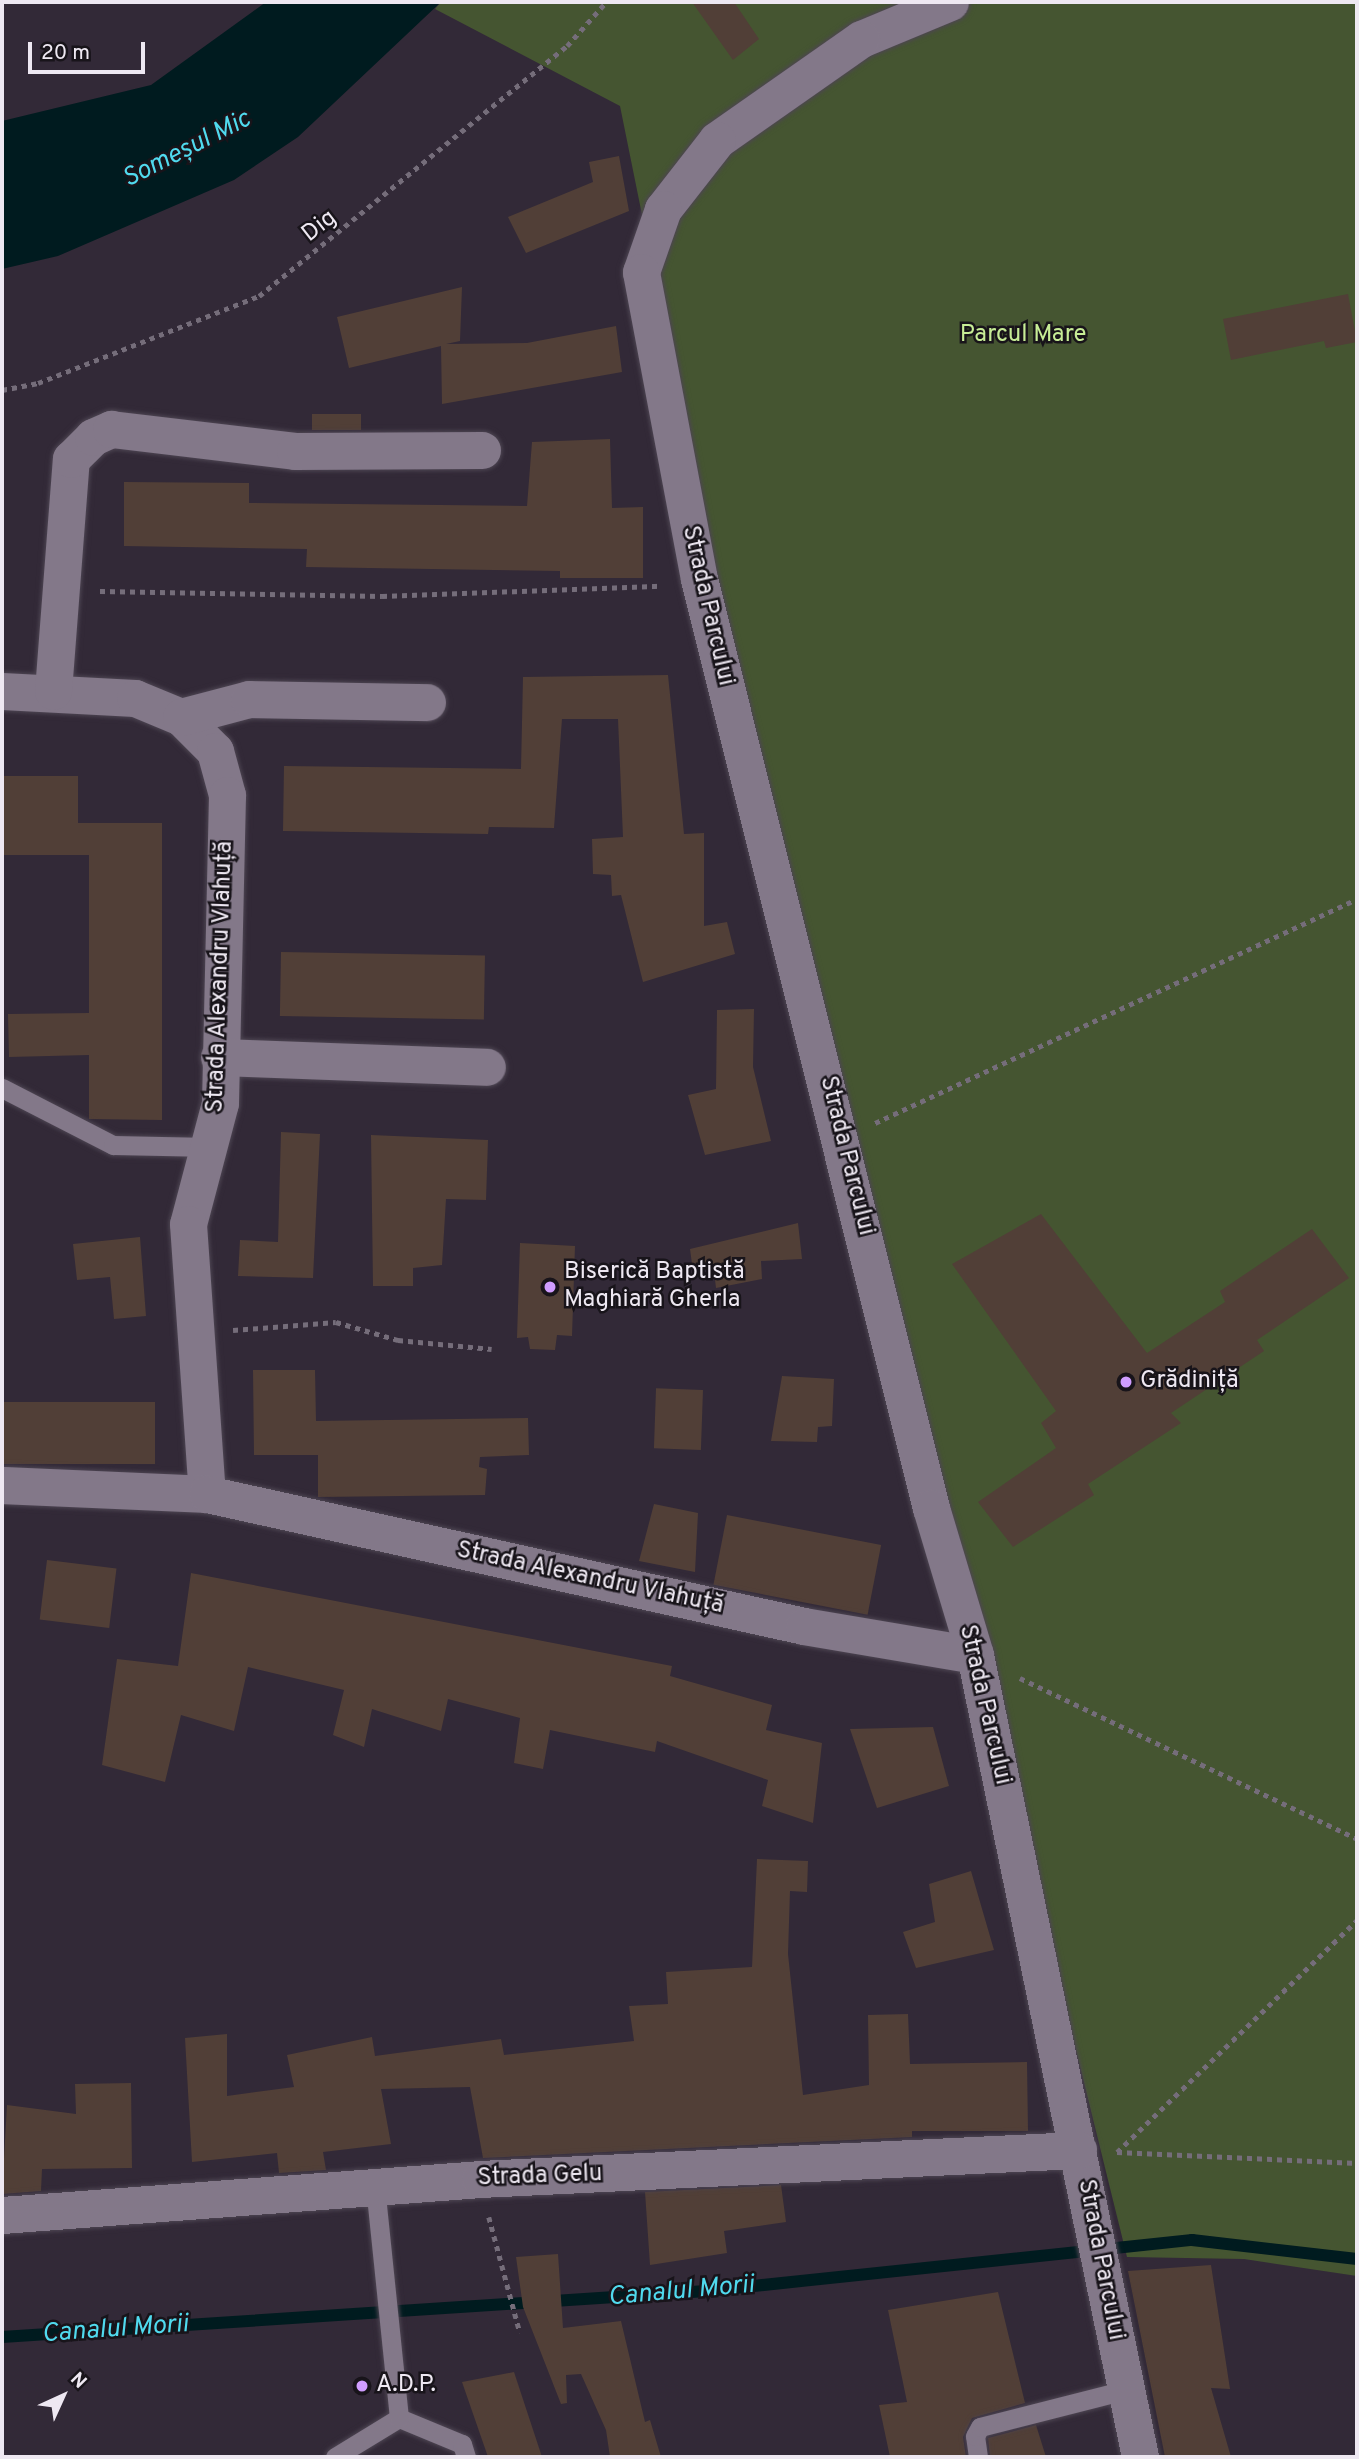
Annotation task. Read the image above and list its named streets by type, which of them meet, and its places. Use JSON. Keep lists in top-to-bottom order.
{
  "streets": {
    "street": ["Strada Parcului", "Strada Alexandru Vlahuță", "Strada Gelu"],
    "path": ["Dig"]
  },
  "crossings": [
    ["Strada Parcului", "Strada Alexandru Vlahuță"],
    ["Strada Parcului", "Strada Gelu"]
  ],
  "water": ["Someșul Mic", "Canalul Morii"],
  "parks": ["Parcul Mare"],
  "places": ["Biserică Baptistă Maghiară Gherla", "Grădiniță", "A.D.P."],
  "scale_bar": "20 m",
  "north": "top right"
}
